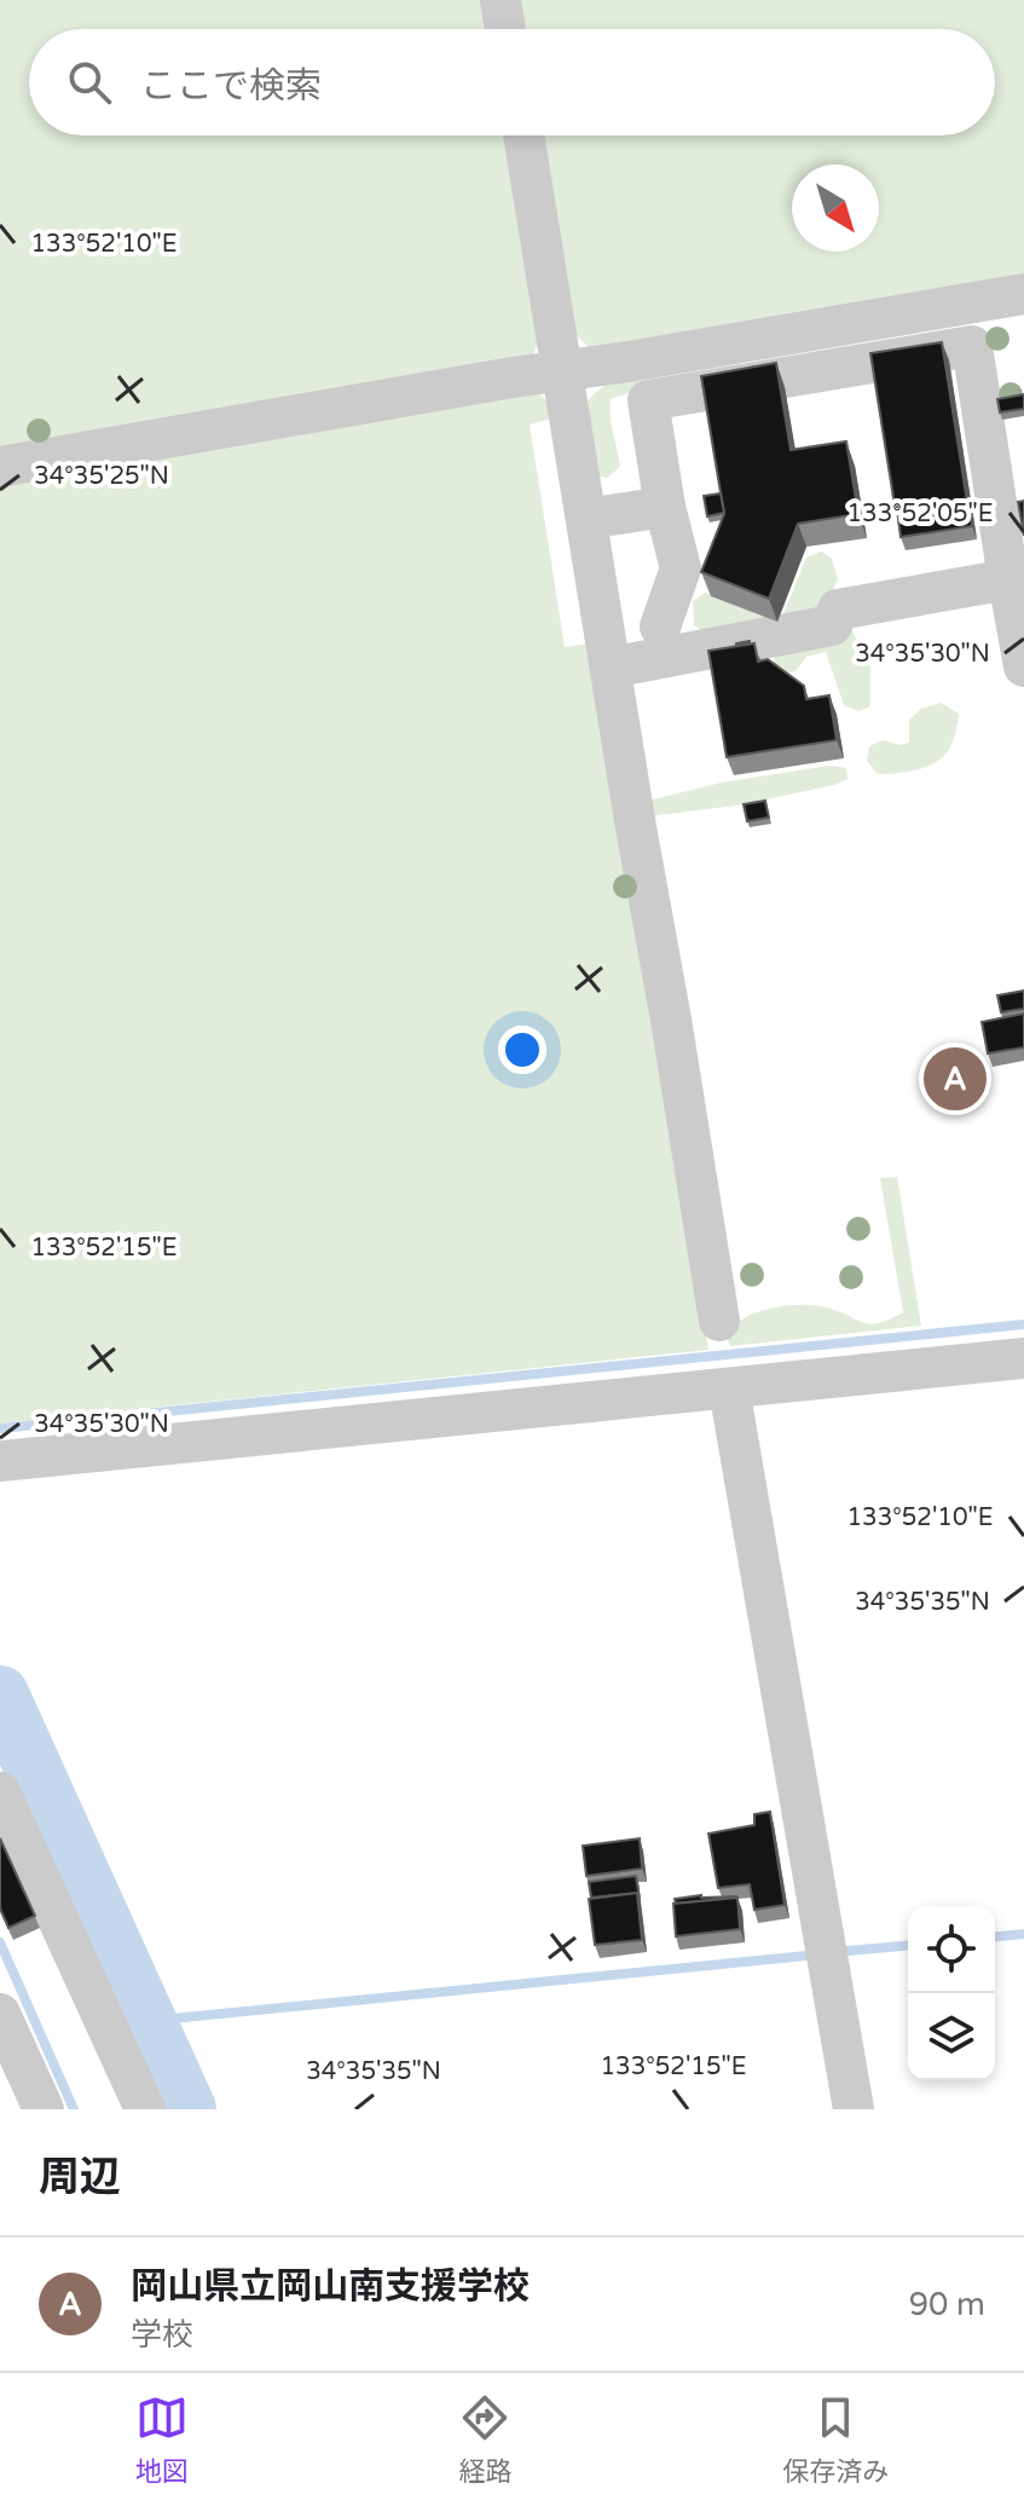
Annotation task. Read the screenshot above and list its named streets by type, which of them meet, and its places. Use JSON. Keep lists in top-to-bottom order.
{
  "north": "bottom right",
  "page": {
    "search": "ここで検索",
    "pins": "A",
    "heading": "周辺",
    "list": [
      {
        "mark": "A",
        "name": "岡山県立岡山南支援学校",
        "note": "学校",
        "value": "90 m"
      }
    ],
    "nav": ["地図", "経路", "保存済み"]
  },
  "coordinates": [
    "133°52'10\"E",
    "34°35'25\"N",
    "133°52'05\"E",
    "34°35'30\"N",
    "133°52'15\"E",
    "34°35'35\"N"
  ]
}
